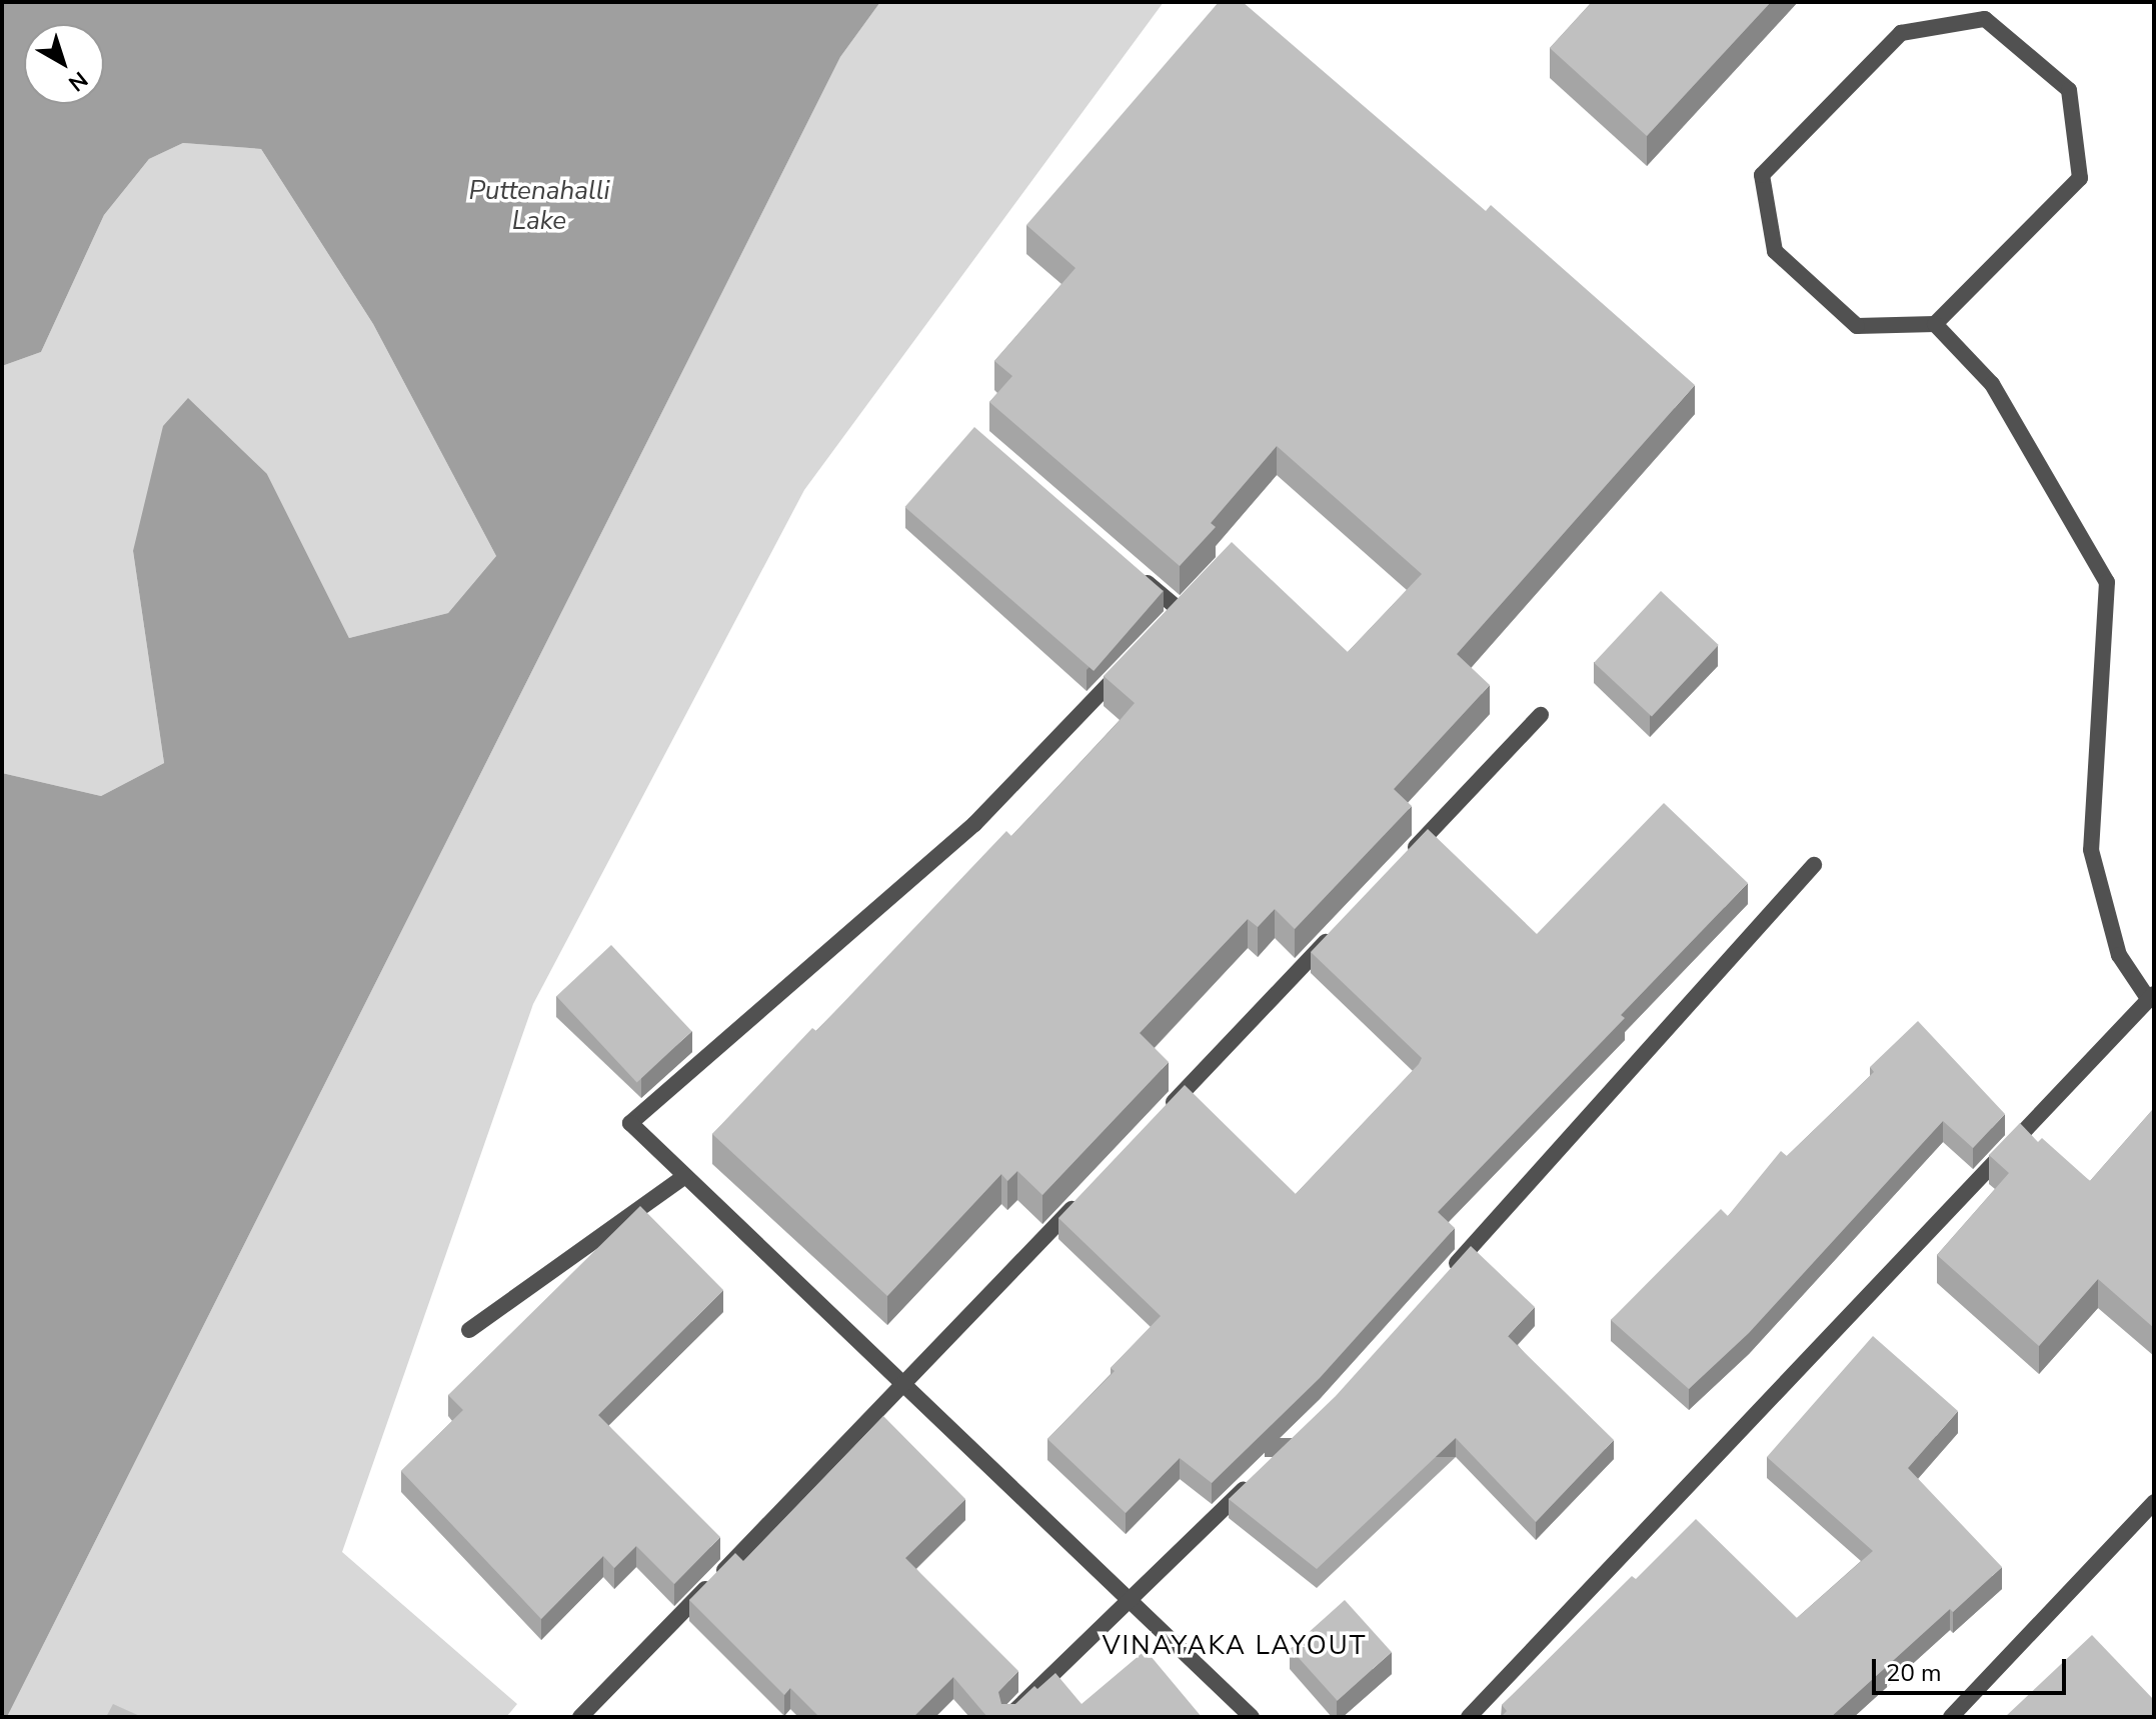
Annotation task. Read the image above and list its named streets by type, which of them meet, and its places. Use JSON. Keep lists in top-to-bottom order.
{
  "districts": ["VINAYAKA LAYOUT"],
  "water": ["Puttenahalli Lake"],
  "scale_bar": "20 m",
  "north": "bottom right"
}
